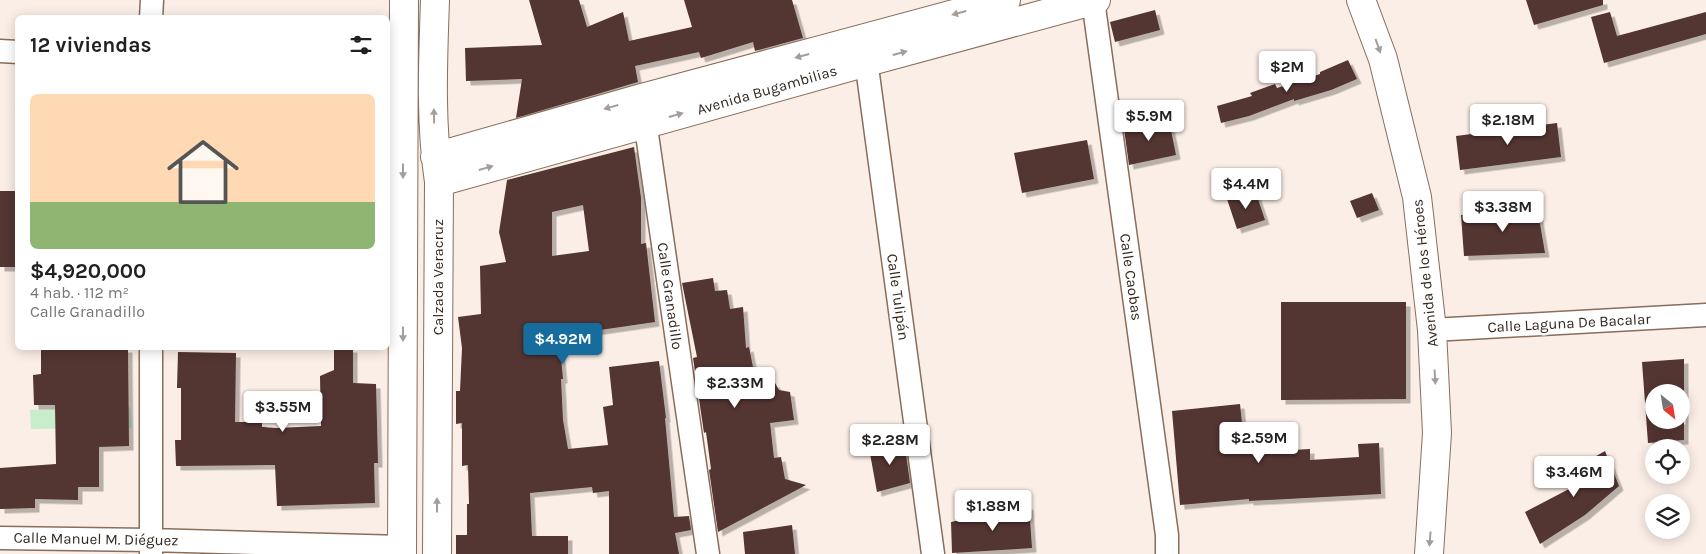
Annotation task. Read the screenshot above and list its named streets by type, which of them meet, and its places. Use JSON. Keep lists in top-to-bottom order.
{
  "streets": {
    "main road": ["Avenida Bugambilias", "Avenida de los Héroes", "Calzada Veracruz"],
    "street": [
      "Calle Caobas",
      "Calle Granadillo",
      "Calle Tulipán",
      "Calle Laguna De Bacalar",
      "Calle Manuel M. Diéguez"
    ]
  },
  "crossings": [
    ["Avenida Bugambilias", "Calzada Veracruz"],
    ["Avenida Bugambilias", "Calle Caobas"],
    ["Avenida Bugambilias", "Calle Granadillo"],
    ["Avenida Bugambilias", "Calle Tulipán"],
    ["Avenida de los Héroes", "Calle Laguna De Bacalar"]
  ],
  "one_way": ["Avenida de los Héroes"],
  "north": "bottom right",
  "page": {
    "heading": "12 viviendas",
    "price": [
      "$2M",
      "$5.9M",
      "$2.18M",
      "$4.4M",
      "$3.38M",
      "$4.92M",
      "$2.33M",
      "$3.55M",
      "$2.59M",
      "$2.28M",
      "$3.46M",
      "$1.88M"
    ],
    "list": [
      {
        "name": "$4,920,000",
        "note": "4 hab. · 112 m² · Calle Granadillo"
      }
    ]
  }
}
